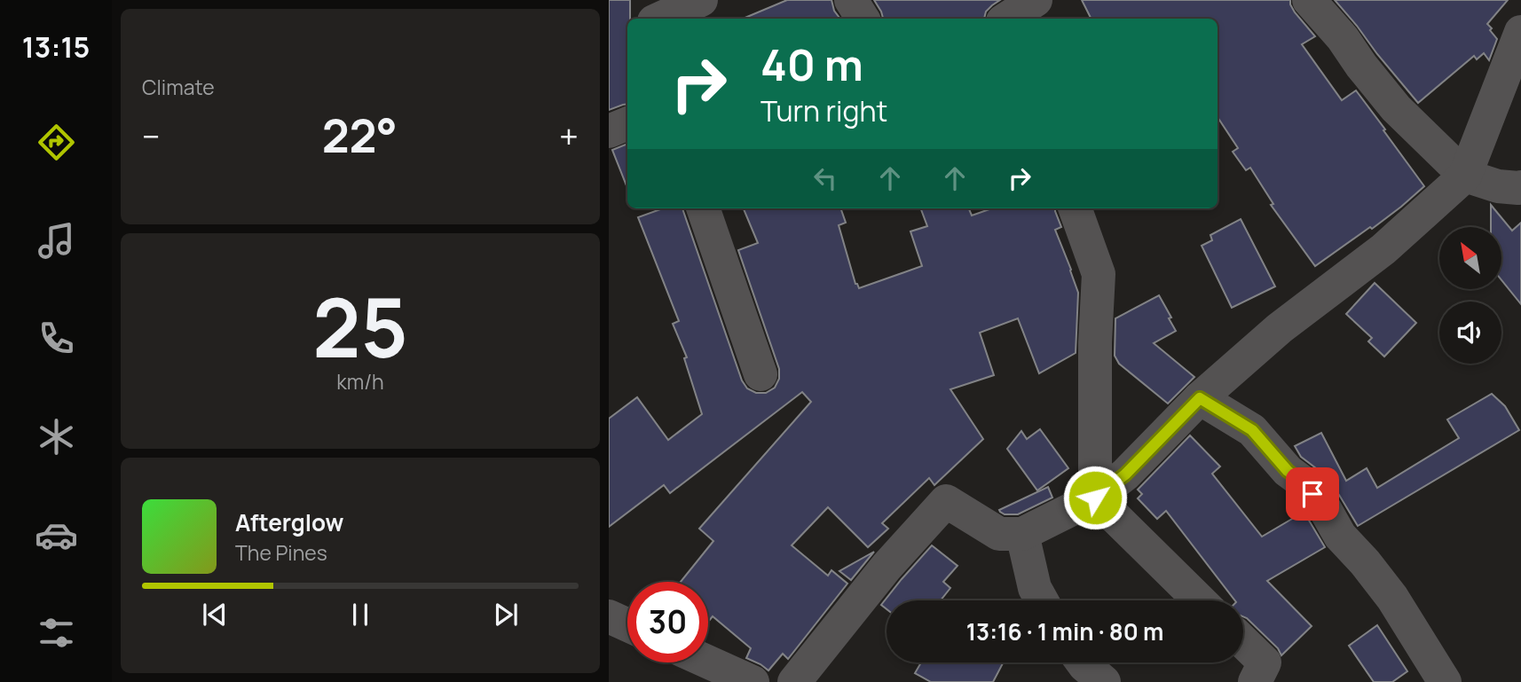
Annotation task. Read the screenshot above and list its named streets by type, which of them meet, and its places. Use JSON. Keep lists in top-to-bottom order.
{
  "north": "top left",
  "page": {
    "tabs": "13:15",
    "tile": [
      "Climate",
      ["25", "km/h"]
    ],
    "turn": ["40 m", "Turn right"],
    "heat": ["−", "22°", "+"],
    "song": ["Afterglow", "The Pines"],
    "limit": "30",
    "trip": "13:16 · 1 min · 80 m"
  }
}
